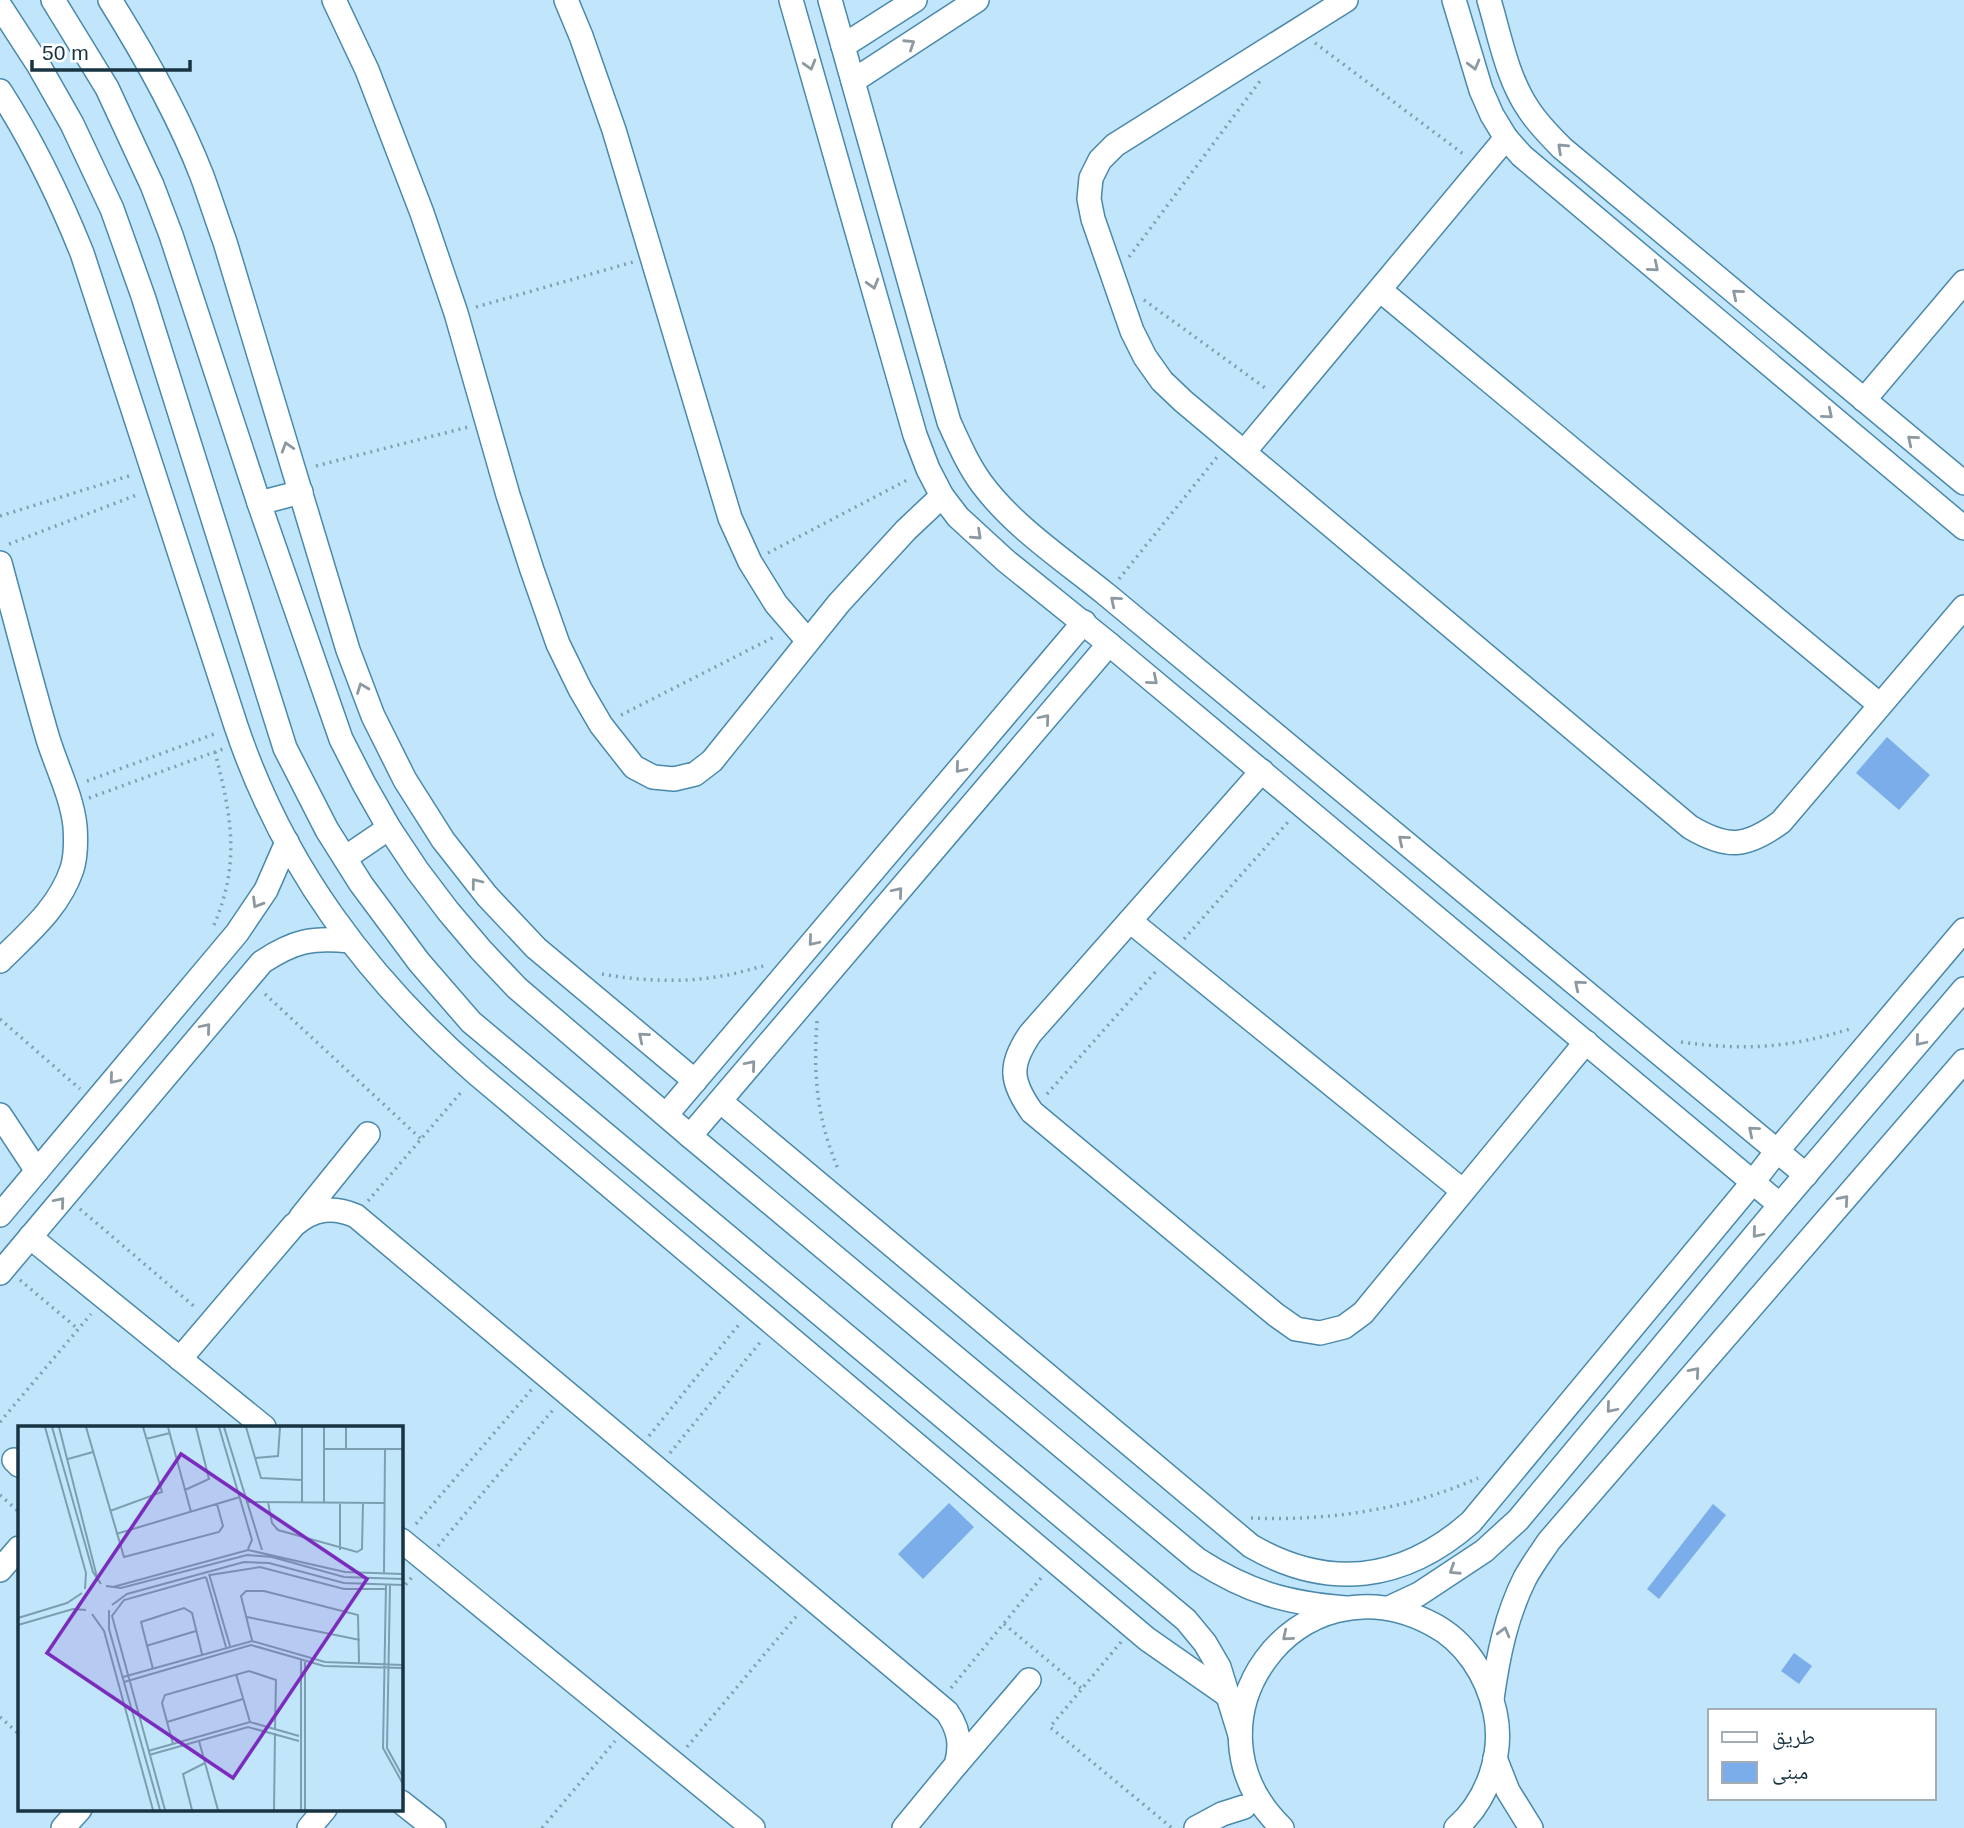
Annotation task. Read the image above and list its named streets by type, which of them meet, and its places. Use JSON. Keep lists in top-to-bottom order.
{
  "legend": ["طريق", "مبنى"],
  "scale_bar": "50 m"
}
